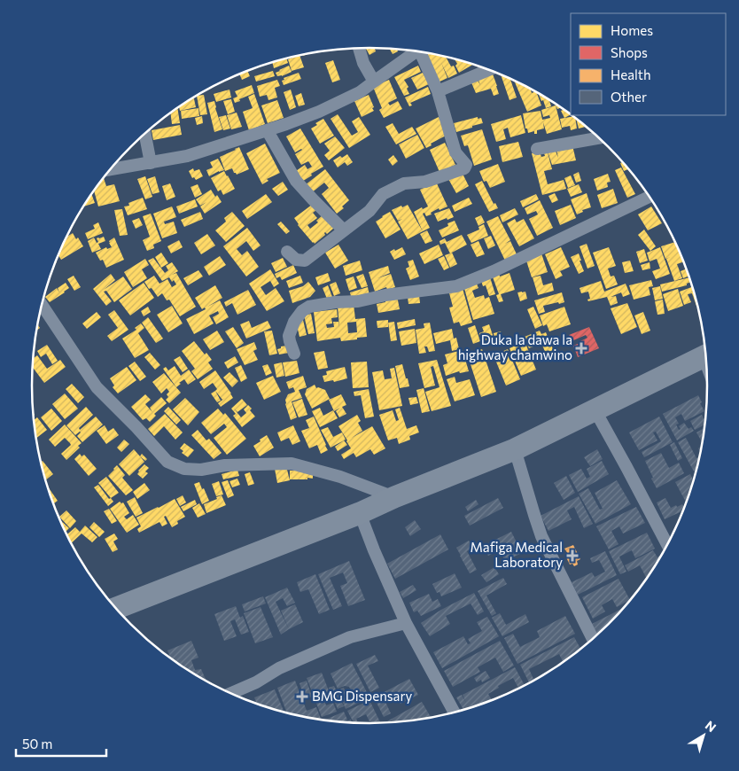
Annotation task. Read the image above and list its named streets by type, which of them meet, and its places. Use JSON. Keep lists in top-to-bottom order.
{
  "places": {
    "health": ["Duka la dawa la highway chamwino", "Mafiga Medical Laboratory", "BMG Dispensary"]
  },
  "legend": [
    "Homes",
    "Shops",
    "Health",
    "Other"
  ],
  "scale_bar": "50 m",
  "north": "top right"
}
